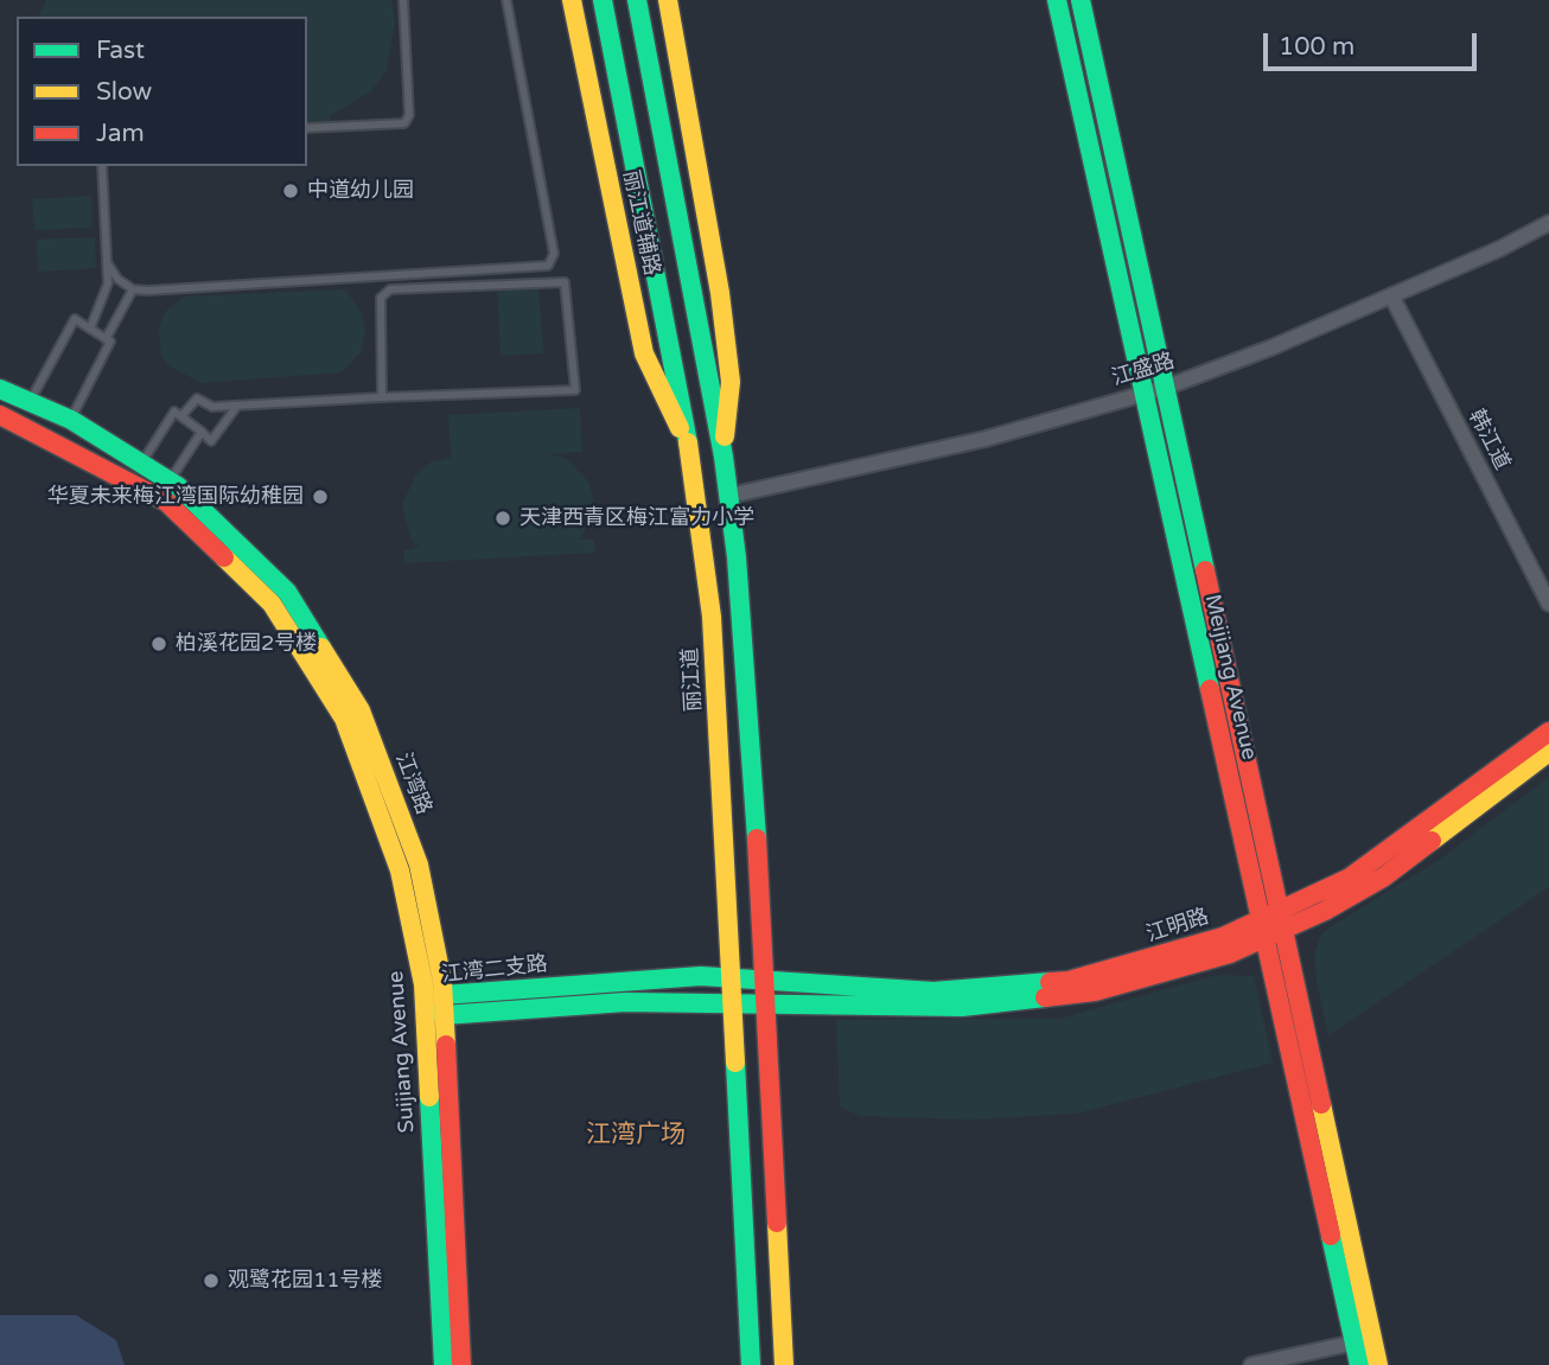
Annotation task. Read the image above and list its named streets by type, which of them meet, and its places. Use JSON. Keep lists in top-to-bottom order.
{
  "streets": {
    "street": [
      "丽江道辅路",
      "江盛路",
      "韩江道",
      "Meijiang Avenue",
      "丽江道",
      "江湾路",
      "江明路",
      "江湾二支路",
      "Suijiang Avenue"
    ]
  },
  "crossings": [
    ["丽江道辅路", "丽江道"],
    ["江盛路", "韩江道"],
    ["江盛路", "Meijiang Avenue"],
    ["Meijiang Avenue", "江明路"],
    ["丽江道", "江湾二支路"],
    ["江湾路", "江湾二支路"],
    ["江明路", "江湾二支路"],
    ["江湾二支路", "Suijiang Avenue"]
  ],
  "districts": ["江湾广场"],
  "places": [
    "中道幼儿园",
    "华夏未来梅江湾国际幼稚园",
    "天津西青区梅江富力小学",
    "柏溪花园2号楼",
    "观鹭花园11号楼"
  ],
  "legend": ["Fast", "Slow", "Jam"],
  "scale_bar": "100 m"
}
